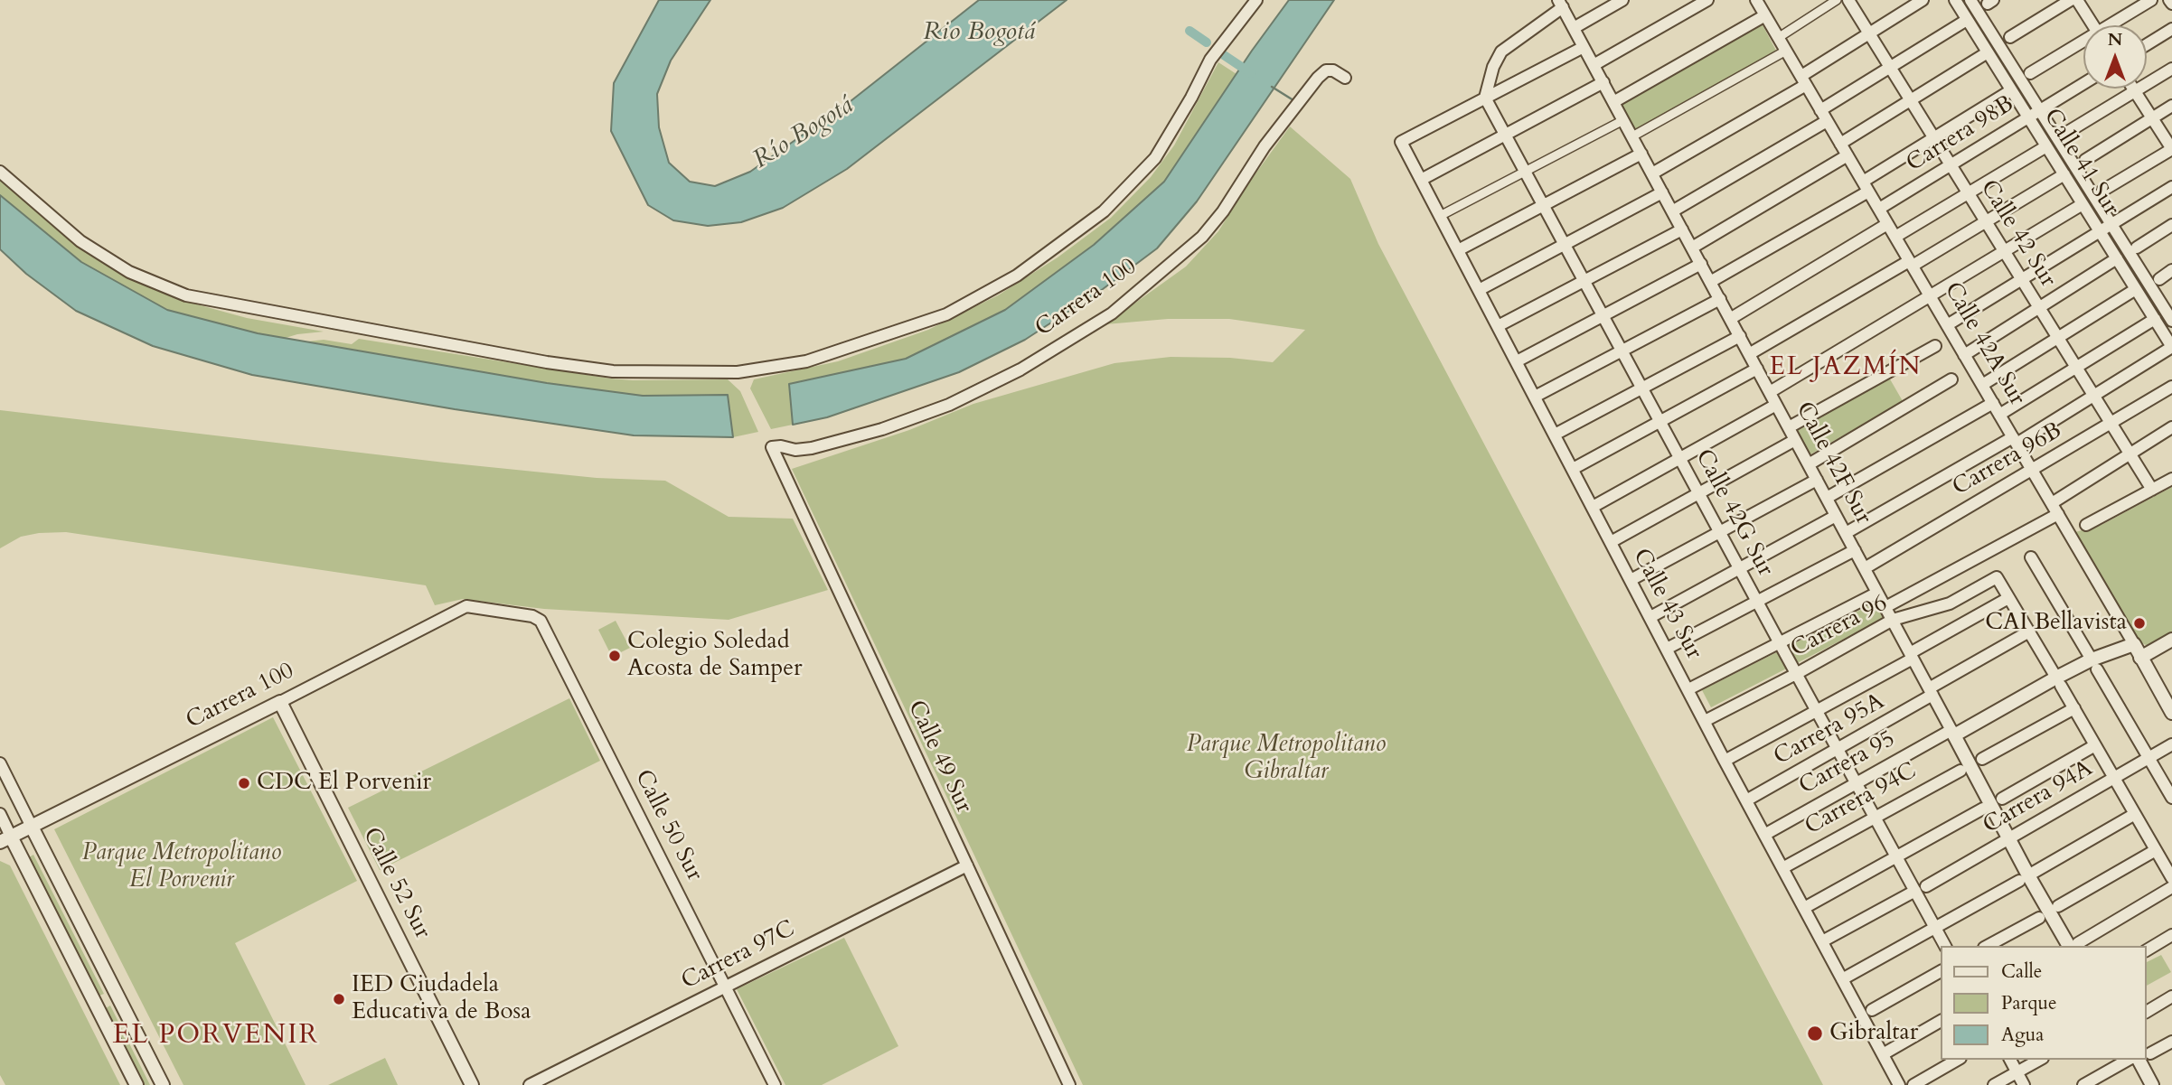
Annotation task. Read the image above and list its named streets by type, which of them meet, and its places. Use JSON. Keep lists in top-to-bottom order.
{
  "streets": {
    "street": [
      "Carrera 98B",
      "Calle 41 Sur",
      "Calle 42 Sur",
      "Carrera 100",
      "Calle 42A Sur",
      "Carrera 96B",
      "Calle 42F Sur",
      "Calle 42G Sur",
      "Calle 43 Sur",
      "Carrera 96",
      "Carrera 95A",
      "Calle 49 Sur",
      "Carrera 95",
      "Carrera 94A",
      "Carrera 94C",
      "Calle 50 Sur",
      "Calle 52 Sur",
      "Carrera 97C"
    ]
  },
  "crossings": [
    ["Carrera 98B", "Calle 41 Sur"],
    ["Carrera 98B", "Calle 42 Sur"],
    ["Carrera 98B", "Calle 42A Sur"],
    ["Calle 42 Sur", "Carrera 96B"],
    ["Carrera 100", "Calle 49 Sur"],
    ["Carrera 100", "Calle 50 Sur"],
    ["Carrera 100", "Calle 52 Sur"],
    ["Calle 42A Sur", "Carrera 96B"],
    ["Calle 42A Sur", "Carrera 95"],
    ["Carrera 96B", "Calle 42F Sur"],
    ["Calle 42F Sur", "Carrera 96"],
    ["Calle 42F Sur", "Carrera 95A"],
    ["Calle 42F Sur", "Carrera 95"],
    ["Calle 42F Sur", "Carrera 94A"],
    ["Calle 42G Sur", "Calle 43 Sur"],
    ["Calle 42G Sur", "Carrera 96"],
    ["Calle 42G Sur", "Carrera 95A"],
    ["Calle 42G Sur", "Carrera 95"],
    ["Calle 42G Sur", "Carrera 94A"],
    ["Calle 42G Sur", "Carrera 94C"],
    ["Calle 43 Sur", "Carrera 96"],
    ["Calle 43 Sur", "Carrera 95A"],
    ["Calle 43 Sur", "Carrera 95"],
    ["Calle 43 Sur", "Carrera 94A"],
    ["Calle 43 Sur", "Carrera 94C"],
    ["Calle 49 Sur", "Carrera 97C"],
    ["Calle 50 Sur", "Carrera 97C"]
  ],
  "districts": ["EL JAZMÍN", "EL PORVENIR"],
  "water": ["Rio Bogotá", "Río Bogotá"],
  "parks": ["Parque Metropolitano Gibraltar", "Parque Metropolitano El Porvenir"],
  "places": [
    "CAI Bellavista",
    "Colegio Soledad Acosta de Samper",
    "CDC El Porvenir",
    "IED Ciudadela Educativa de Bosa",
    "Gibraltar"
  ],
  "legend": ["Calle", "Parque", "Agua"],
  "north": "top"
}
